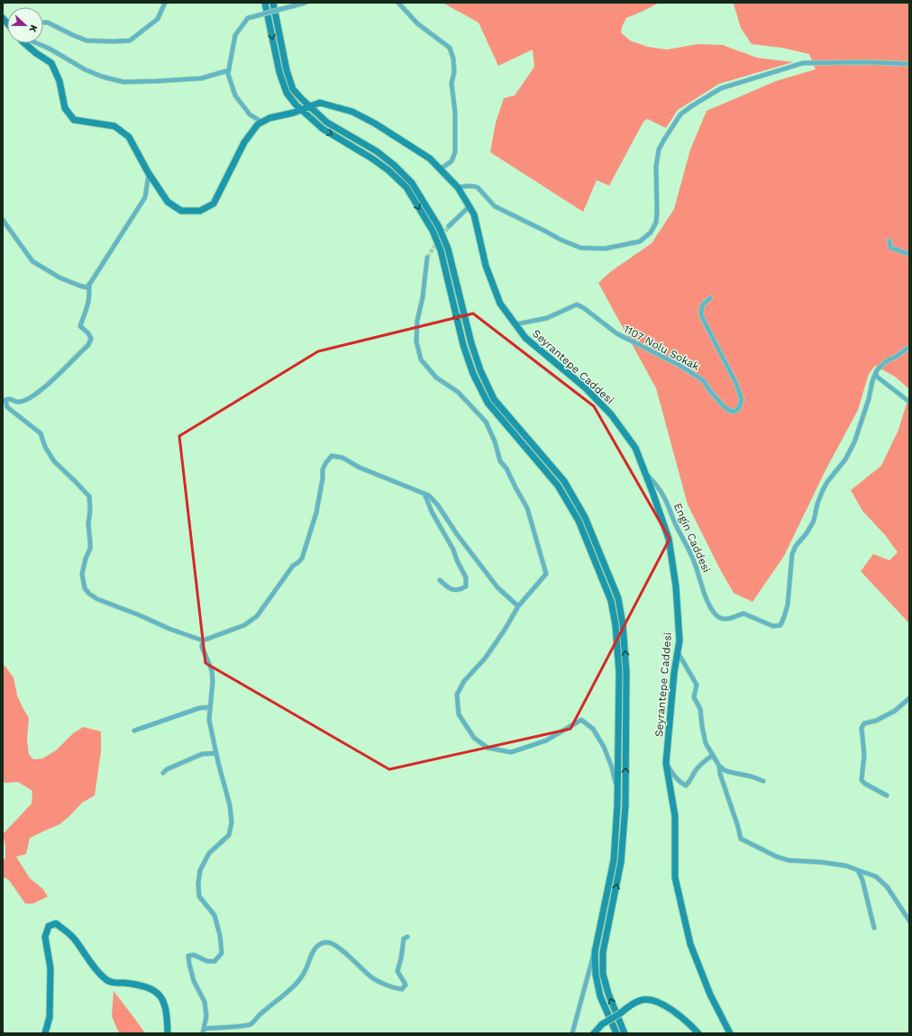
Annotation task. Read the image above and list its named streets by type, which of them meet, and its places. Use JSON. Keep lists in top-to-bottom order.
{
  "streets": {
    "main road": ["Seyrantepe Caddesi"],
    "street": ["1107 Nolu Sokak", "Engin Caddesi"]
  },
  "crossings": [
    ["1107 Nolu Sokak", "Seyrantepe Caddesi"],
    ["Seyrantepe Caddesi", "Engin Caddesi"]
  ],
  "north": "right"
}
